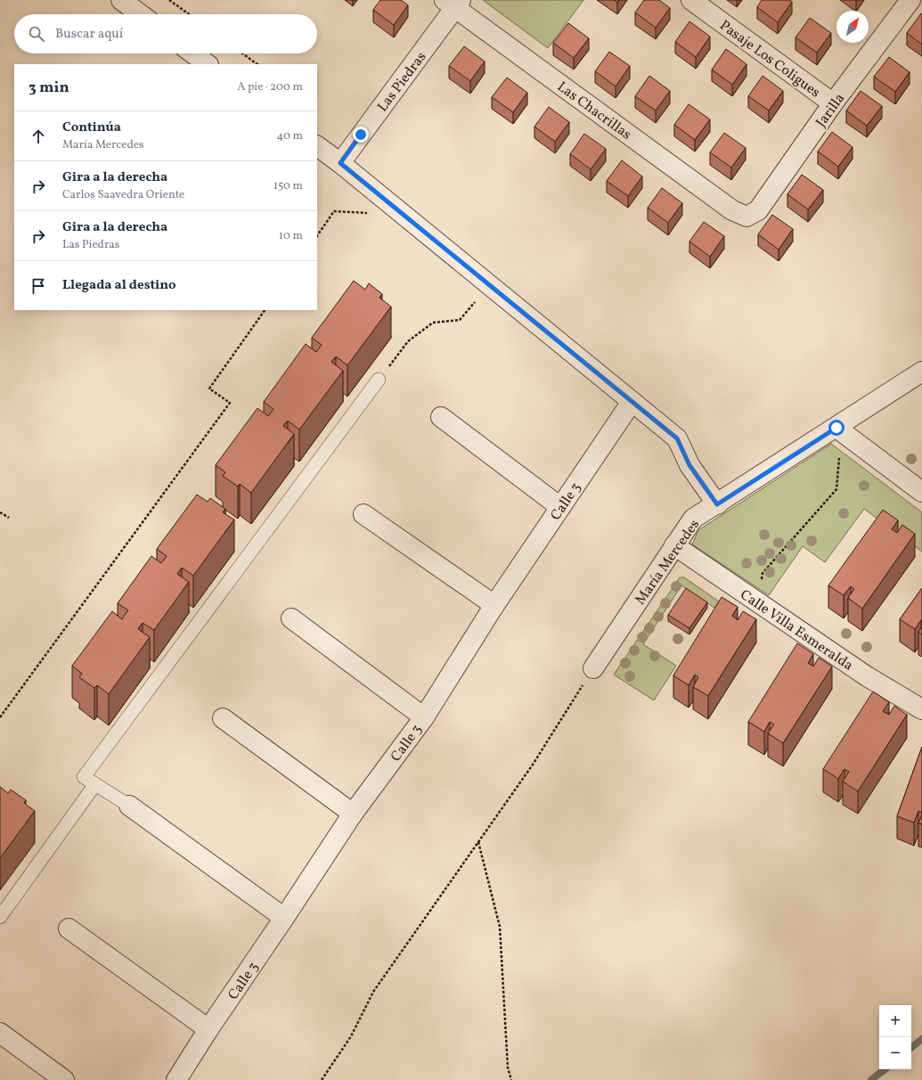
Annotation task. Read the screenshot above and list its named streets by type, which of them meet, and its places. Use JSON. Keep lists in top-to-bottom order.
{
  "streets": {
    "street": [
      "Pasaje Los Coligues",
      "Las Piedras",
      "Las Chacrillas",
      "Jarilla",
      "Calle 3",
      "María Mercedes",
      "Calle Villa Esmeralda"
    ]
  },
  "crossings": [
    ["Pasaje Los Coligues", "Jarilla"],
    ["Las Piedras", "Las Chacrillas"],
    ["Las Chacrillas", "Jarilla"],
    ["María Mercedes", "Calle Villa Esmeralda"]
  ],
  "north": "top right",
  "page": {
    "search": "Buscar aquí",
    "heading": ["3 min", "A pie · 200 m"],
    "list": [
      ["Continúa", "María Mercedes", "40 m"],
      ["Gira a la derecha", "Carlos Saavedra Oriente", "150 m"],
      ["Gira a la derecha", "Las Piedras", "10 m"],
      "Llegada al destino"
    ],
    "map_buttons": ["+", "−"]
  }
}
